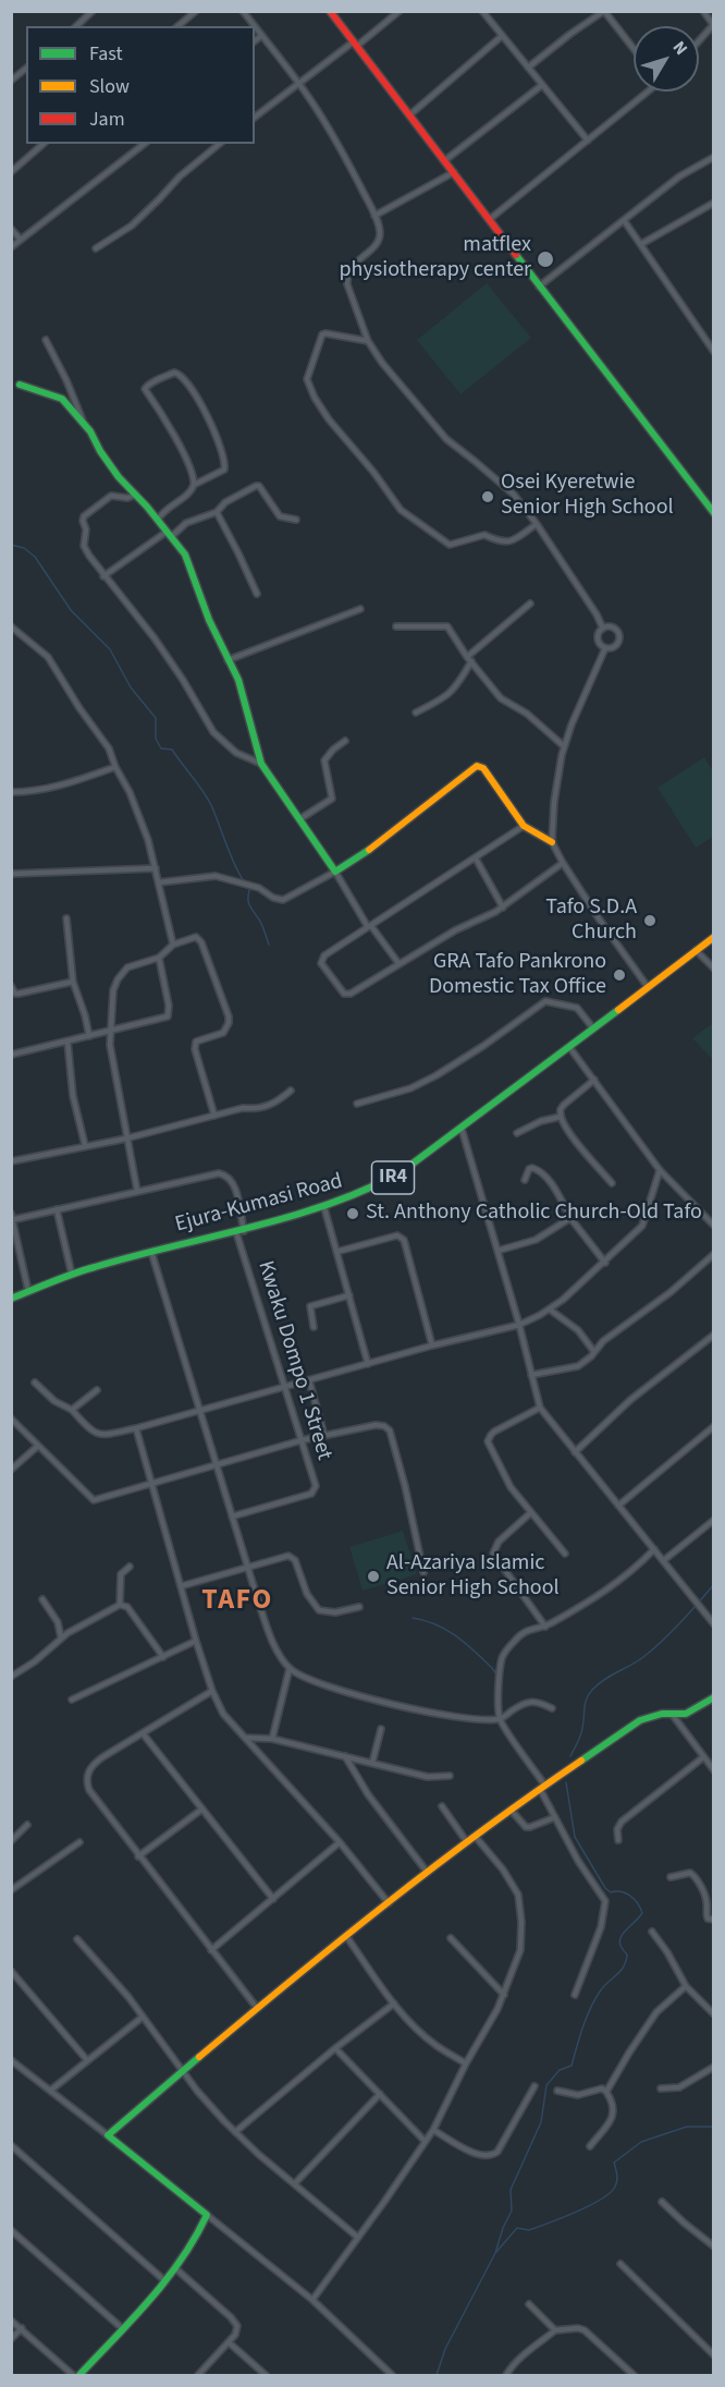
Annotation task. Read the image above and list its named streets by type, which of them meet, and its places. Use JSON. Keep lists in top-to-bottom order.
{
  "streets": {
    "street": ["IR4", "Ejura-Kumasi Road", "Kwaku Dompo 1 Street"]
  },
  "crossings": [
    ["Ejura-Kumasi Road", "Kwaku Dompo 1 Street"]
  ],
  "districts": ["TAFO"],
  "places": [
    "matflex physiotherapy center",
    "Osei Kyeretwie Senior High School",
    "Tafo S.D.A Church",
    "GRA Tafo Pankrono Domestic Tax Office",
    "St. Anthony Catholic Church-Old Tafo",
    "Al-Azariya Islamic Senior High School"
  ],
  "legend": ["Fast", "Slow", "Jam"],
  "north": "top right"
}
